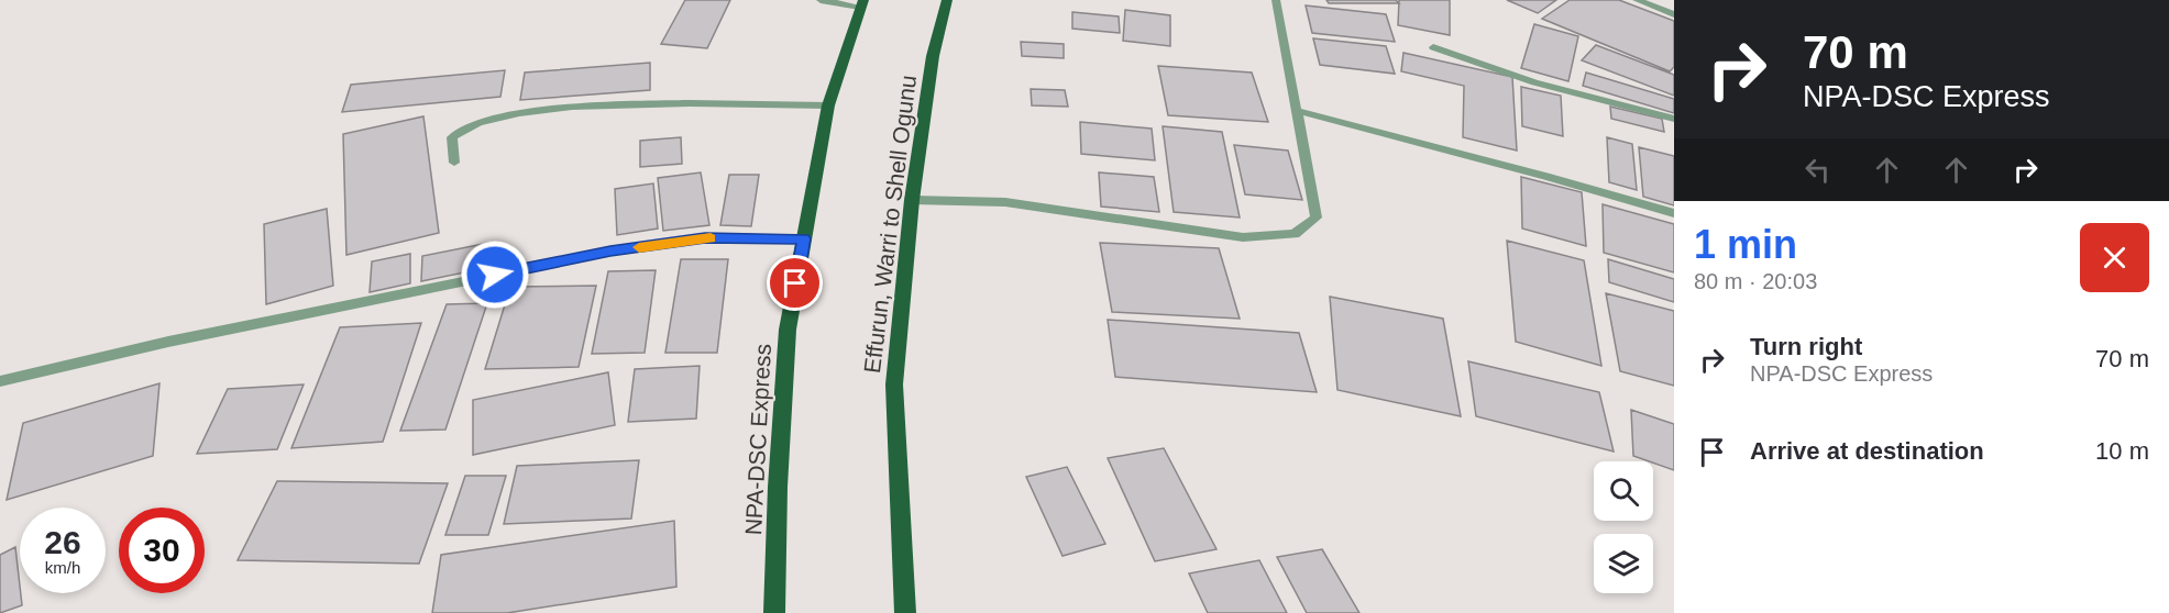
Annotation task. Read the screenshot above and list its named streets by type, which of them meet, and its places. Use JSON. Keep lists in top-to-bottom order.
{
  "streets": {
    "main road": ["Effurun, Warri to Shell Ogunu", "NPA-DSC Express"]
  },
  "page": {
    "turn": ["70 m", "NPA-DSC Express"],
    "heading": ["1 min", "80 m · 20:03"],
    "list": [
      {
        "name": "Turn right",
        "note": "NPA-DSC Express",
        "value": "70 m"
      },
      {
        "name": "Arrive at destination",
        "value": "10 m"
      }
    ],
    "speed": "26 km/h",
    "limit": "30"
  }
}
